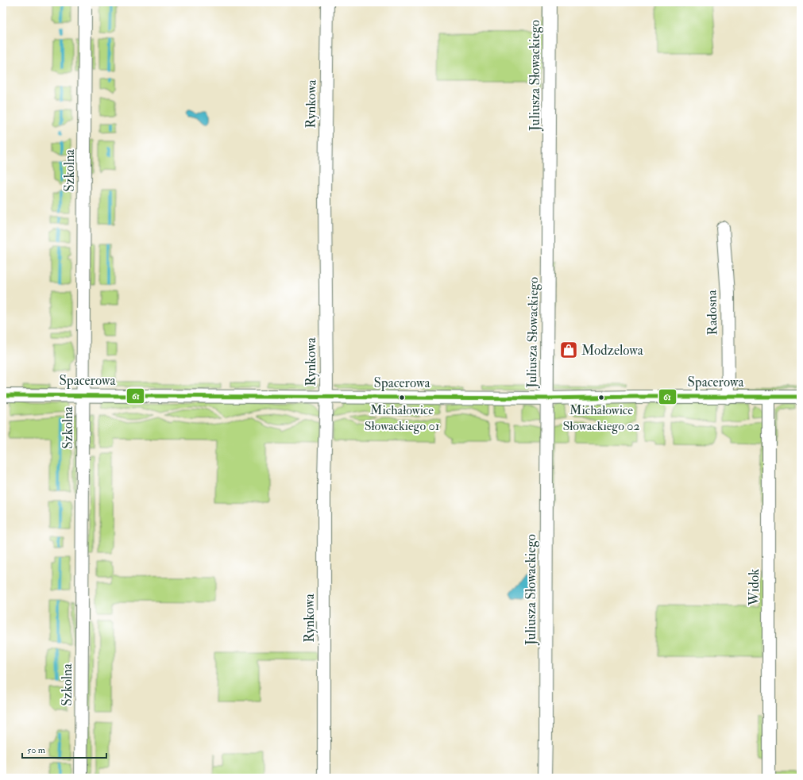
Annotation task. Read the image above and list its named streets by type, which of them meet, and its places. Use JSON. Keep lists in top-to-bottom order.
{
  "streets": {
    "street": [
      "Juliusza Słowackiego",
      "Rynkowa",
      "Szkolna",
      "Radosna",
      "Spacerowa",
      "Widok"
    ]
  },
  "crossings": [
    ["Juliusza Słowackiego", "Spacerowa"],
    ["Rynkowa", "Spacerowa"],
    ["Szkolna", "Spacerowa"],
    ["Radosna", "Spacerowa"],
    ["Spacerowa", "Widok"]
  ],
  "places": {
    "shop": ["Modzelowa"],
    "other": ["Michałowice Słowackiego 01", "Michałowice Słowackiego 02"]
  },
  "lines": ["transit line 61"],
  "scale_bar": "50 m"
}
